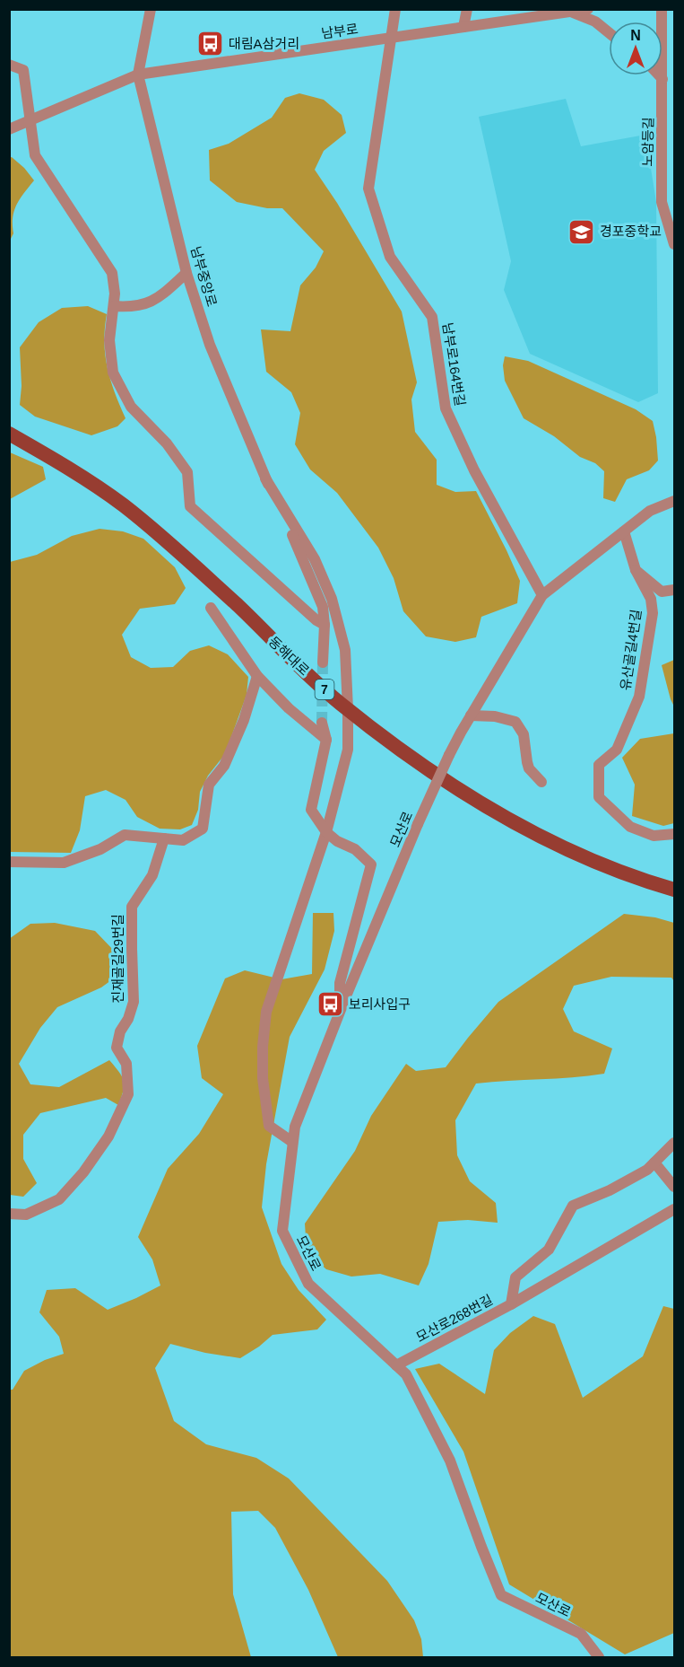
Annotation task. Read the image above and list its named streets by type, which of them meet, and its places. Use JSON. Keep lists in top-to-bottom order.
{
  "streets": {
    "main road": ["동해대로", "7"],
    "street": [
      "남부로",
      "노암등길",
      "남부중앙로",
      "남부로164번길",
      "유산골길4번길",
      "모산로",
      "진재골길29번길",
      "모산로268번길"
    ]
  },
  "crossings": [
    ["남부로", "남부중앙로"],
    ["남부로", "남부로164번길"],
    ["남부중앙로", "동해대로"],
    ["남부중앙로", "모산로"],
    ["남부로164번길", "모산로"],
    ["유산골길4번길", "모산로"],
    ["모산로", "모산로268번길"]
  ],
  "places": {
    "bus stop": ["대림A삼거리", "보리사입구"],
    "school or university": ["경포중학교"]
  },
  "north": "top"
}
